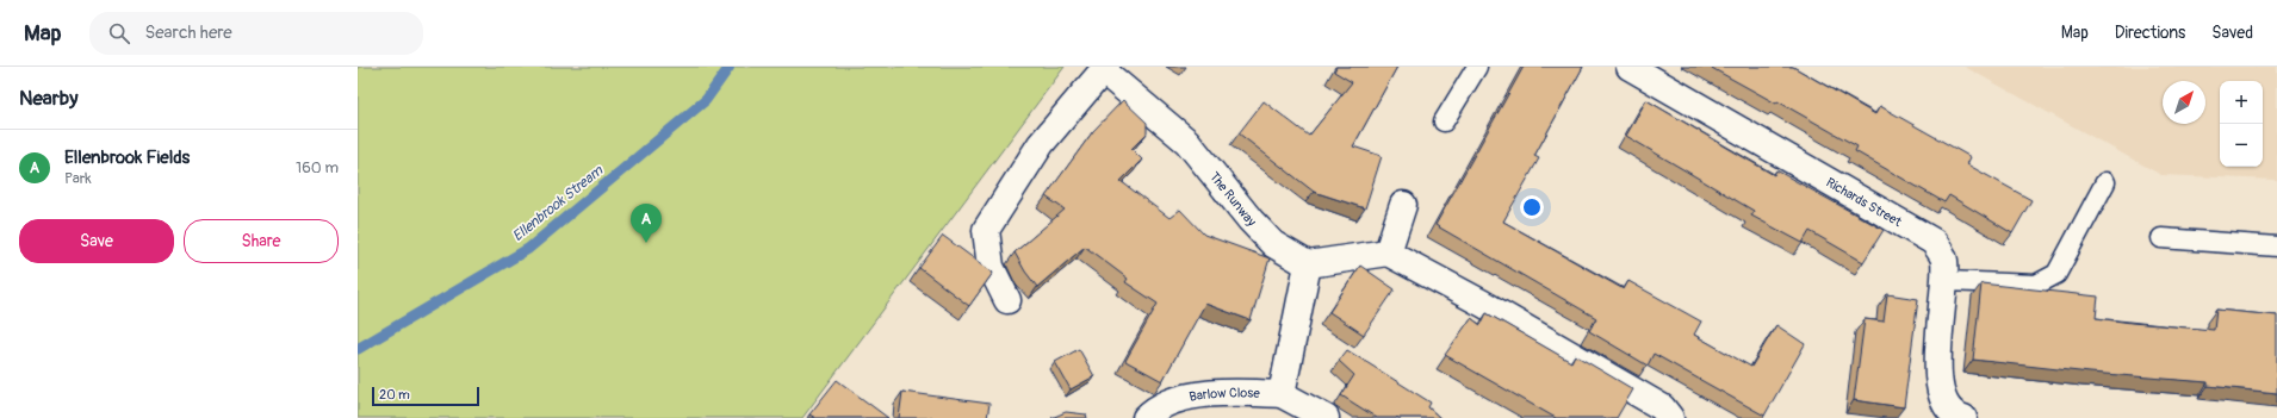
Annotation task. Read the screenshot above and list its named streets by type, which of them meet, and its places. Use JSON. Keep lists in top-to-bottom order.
{
  "streets": {
    "street": ["The Runway", "Richards Street", "Barlow Close"]
  },
  "water": ["Ellenbrook Stream"],
  "scale_bar": "20 m",
  "north": "top right",
  "page": {
    "header": "Map",
    "search": "Search here",
    "nav": ["Map", "Directions", "Saved"],
    "heading": "Nearby",
    "map_buttons": ["+", "−"],
    "list": [
      {
        "mark": "A",
        "name": "Ellenbrook Fields",
        "note": "Park",
        "value": "160 m"
      }
    ],
    "pins": "A",
    "buttons": ["Save", "Share"],
    "scale": "20 m"
  }
}
